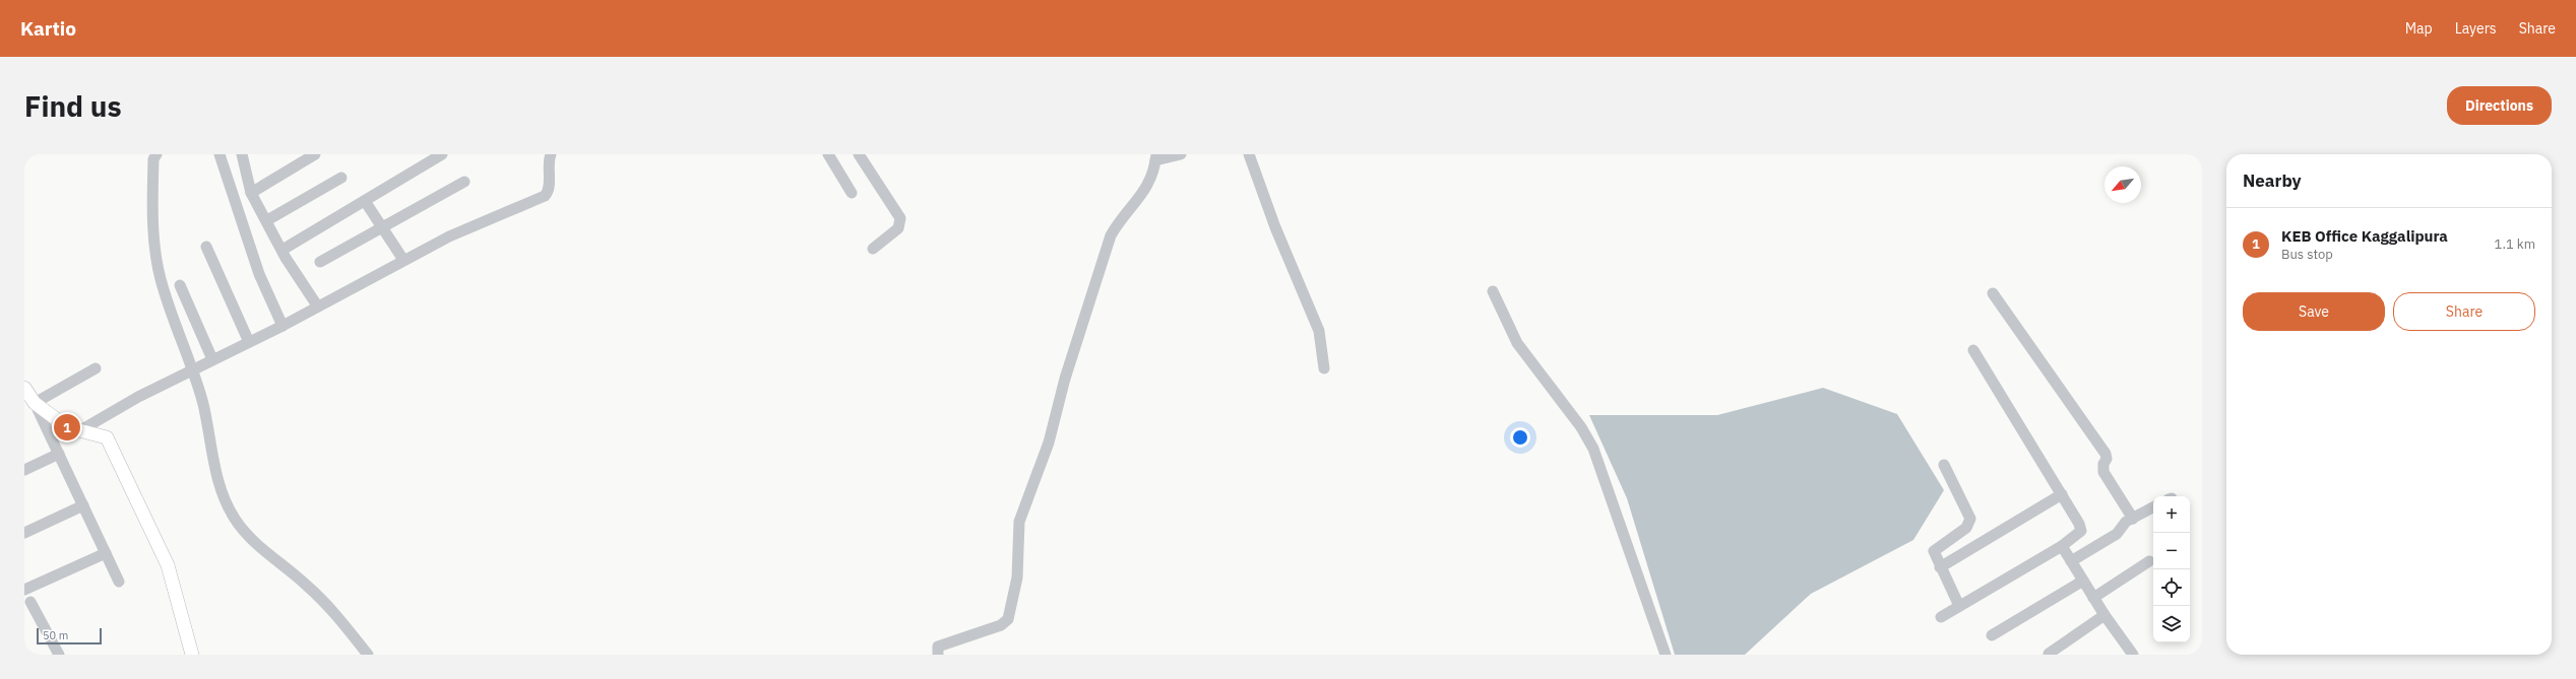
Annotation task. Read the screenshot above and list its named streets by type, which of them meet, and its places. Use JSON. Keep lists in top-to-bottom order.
{
  "scale_bar": "50 m",
  "north": "bottom left",
  "page": {
    "header": "Kartio",
    "nav": ["Map", "Layers", "Share"],
    "buttons": [
      "Directions",
      ["Save", "Share"]
    ],
    "title": "Find us",
    "heading": "Nearby",
    "list": [
      {
        "mark": "1",
        "name": "KEB Office Kaggalipura",
        "note": "Bus stop",
        "value": "1.1 km"
      }
    ],
    "pins": "1",
    "map_buttons": ["+", "−"],
    "scale": "50 m"
  }
}
